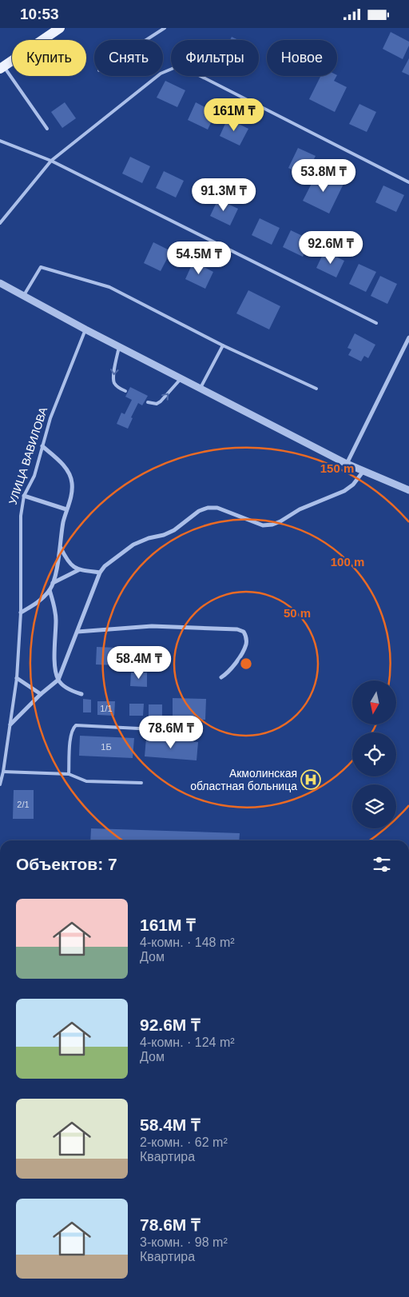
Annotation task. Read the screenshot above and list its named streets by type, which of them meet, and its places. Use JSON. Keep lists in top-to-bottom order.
{
  "streets": {
    "lane": ["УЛИЦА ВАВИЛОВА"]
  },
  "places": {
    "hospital": ["Акмолинская областная больница"]
  },
  "house_numbers": ["1/1", "1Б", "2/1"],
  "north": "bottom",
  "page": {
    "status": "10:53",
    "chip": [
      "Купить",
      "Снять",
      "Фильтры",
      "Новое"
    ],
    "price": [
      "161M ₸",
      "53.8M ₸",
      "91.3M ₸",
      "92.6M ₸",
      "54.5M ₸",
      "58.4M ₸",
      "78.6M ₸"
    ],
    "heading": "Объектов: 7",
    "list": [
      {
        "name": "161M ₸",
        "note": "4-комн. · 148 m² · Дом"
      },
      {
        "name": "92.6M ₸",
        "note": "4-комн. · 124 m² · Дом"
      },
      {
        "name": "58.4M ₸",
        "note": "2-комн. · 62 m² · Квартира"
      },
      {
        "name": "78.6M ₸",
        "note": "3-комн. · 98 m² · Квартира"
      }
    ]
  },
  "rings": ["150 m", "100 m", "50 m"]
}
